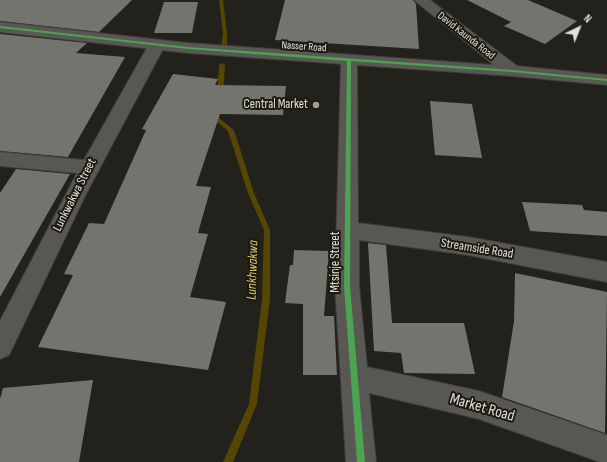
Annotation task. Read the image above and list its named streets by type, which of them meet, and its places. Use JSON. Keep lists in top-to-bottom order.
{
  "streets": {
    "street": [
      "David Kaunda Road",
      "Nasser Road",
      "Lunkwakwa Street",
      "Streamside Road",
      "Mtsinje Street",
      "Market Road"
    ]
  },
  "crossings": [
    ["David Kaunda Road", "Nasser Road"],
    ["Nasser Road", "Lunkwakwa Street"],
    ["Nasser Road", "Mtsinje Street"],
    ["Streamside Road", "Mtsinje Street"],
    ["Mtsinje Street", "Market Road"]
  ],
  "water": ["Lunkhwakwa"],
  "places": ["Central Market"],
  "north": "top right"
}
